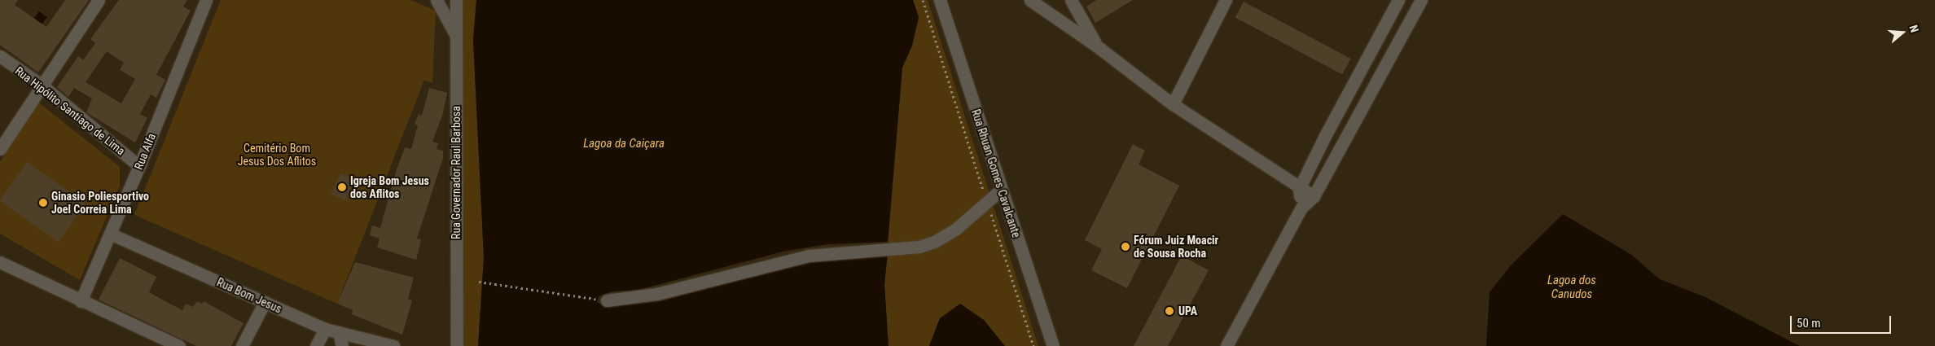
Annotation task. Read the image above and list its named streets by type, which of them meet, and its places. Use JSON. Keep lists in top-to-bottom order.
{
  "streets": {
    "street": [
      "Rua Hipólito Santiago de Lima",
      "Rua Alfa",
      "Rua Governador Raul Barbosa",
      "Rua Rhuan Gomes Cavalcante",
      "Rua Bom Jesus"
    ]
  },
  "crossings": [
    ["Rua Hipólito Santiago de Lima", "Rua Alfa"],
    ["Rua Alfa", "Rua Bom Jesus"]
  ],
  "water": ["Lagoa da Caiçara", "Lagoa dos Canudos"],
  "parks": ["Cemitério Bom Jesus Dos Aflitos"],
  "places": [
    "Igreja Bom Jesus dos Aflitos",
    "Ginasio Poliesportivo Joel Correia Lima",
    "Fórum Juiz Moacir de Sousa Rocha",
    "UPA"
  ],
  "scale_bar": "50 m",
  "north": "right"
}
